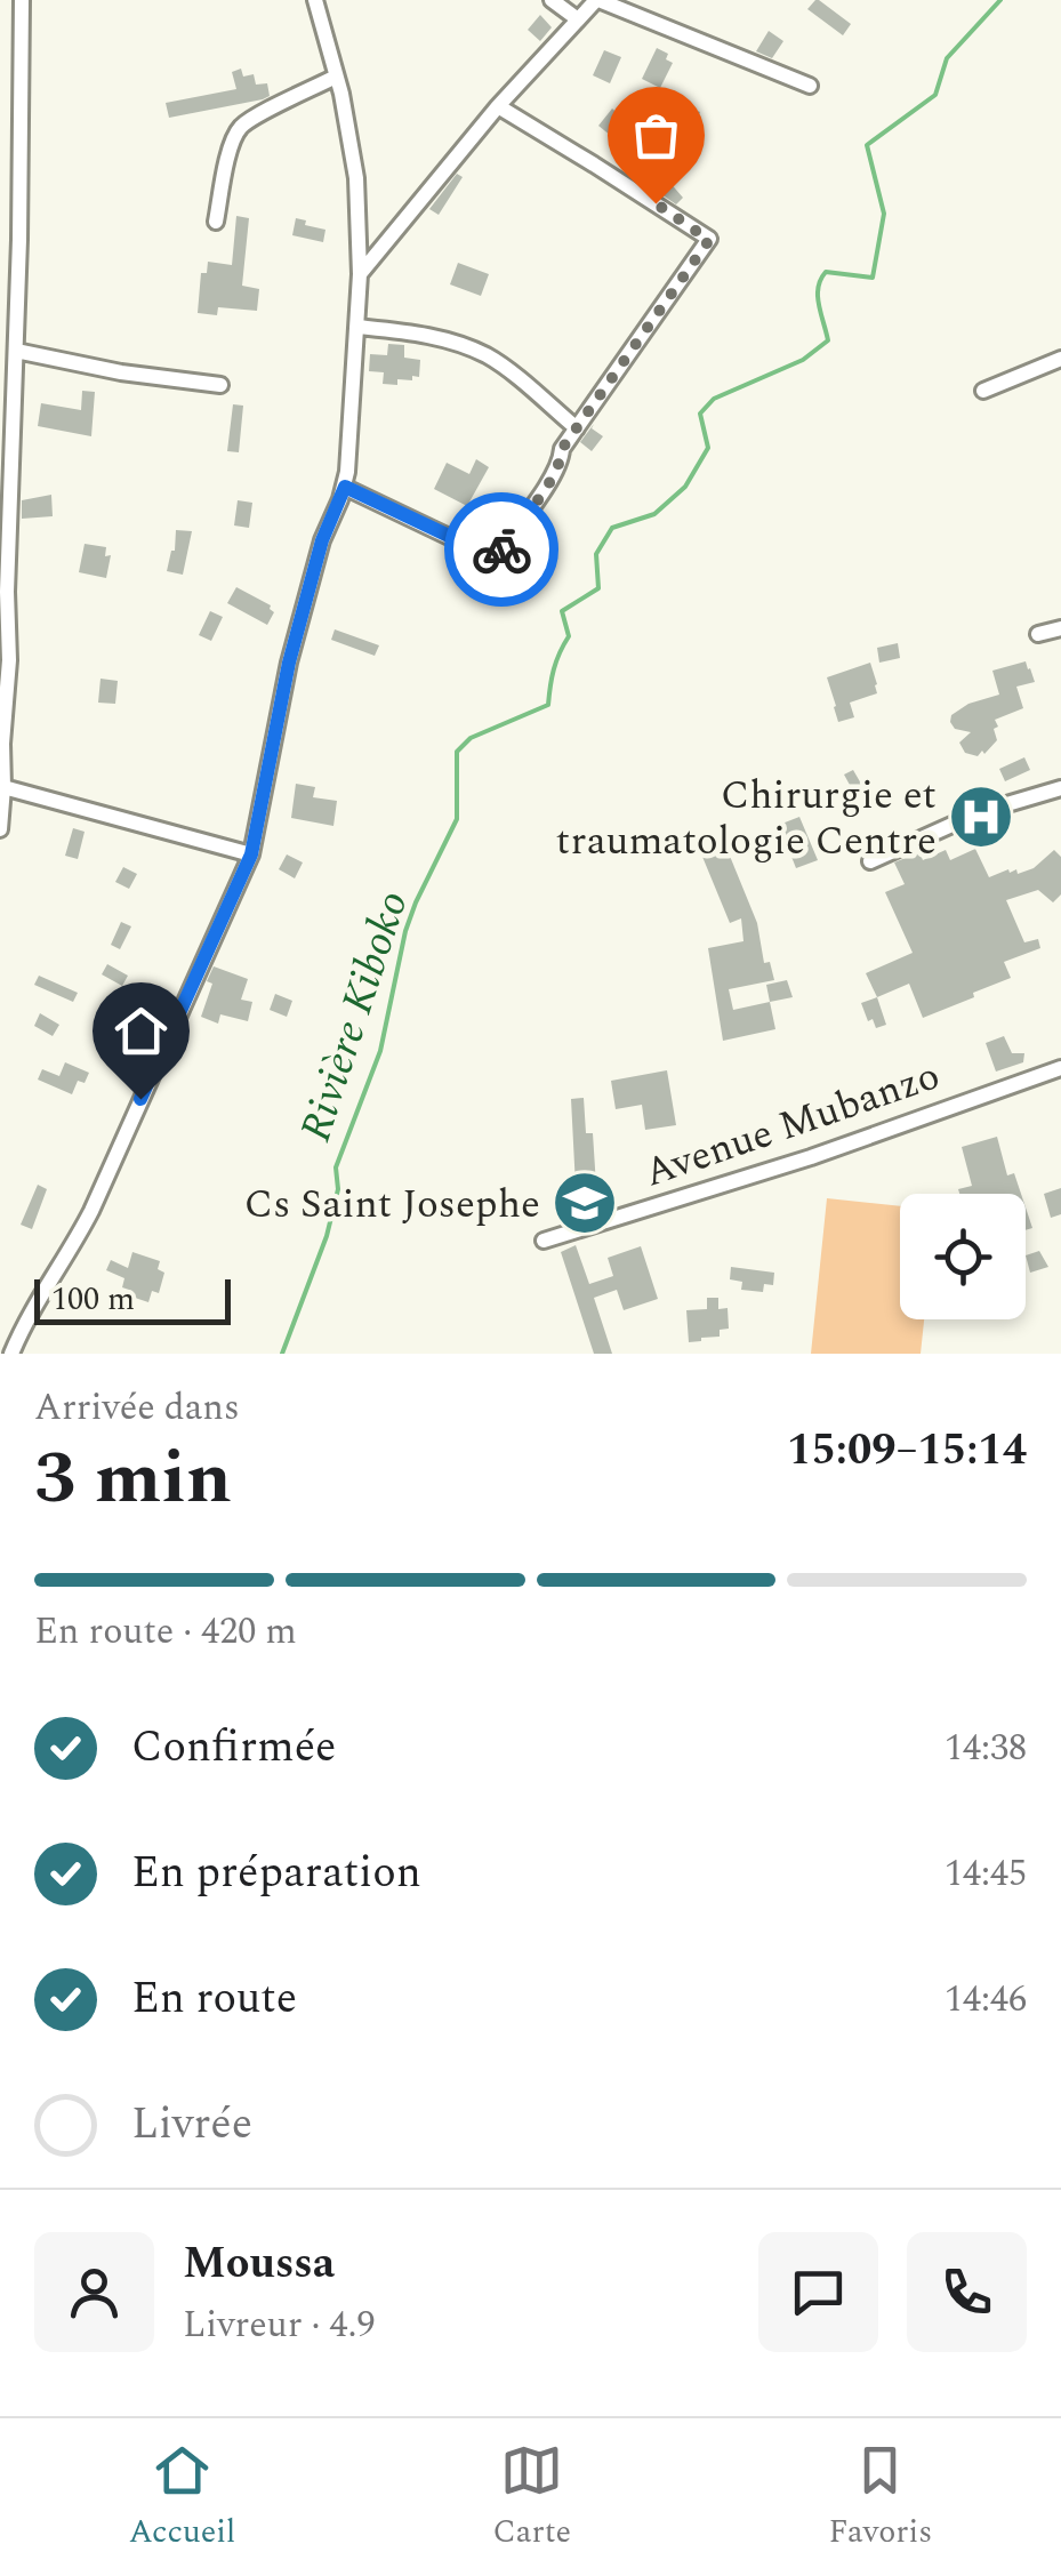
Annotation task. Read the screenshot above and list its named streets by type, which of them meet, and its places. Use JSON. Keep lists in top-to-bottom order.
{
  "streets": {
    "street": ["Avenue Mubanzo"]
  },
  "water": ["Rivière Kiboko"],
  "places": {
    "hospital": ["Chirurgie et traumatologie Centre"],
    "school or university": ["Cs Saint Josephe"]
  },
  "scale_bar": "100 m",
  "page": {
    "scale": "100 m",
    "heading": ["3 min", "Arrivée dans", "15:09–15:14"],
    "panel": ["Moussa", "Livreur · 4.9"],
    "bar": "En route · 420 m",
    "list": [
      ["Confirmée", "14:38"],
      ["En préparation", "14:45"],
      ["En route", "14:46"],
      "Livrée"
    ],
    "tabs": ["Accueil", "Carte", "Favoris"]
  }
}
